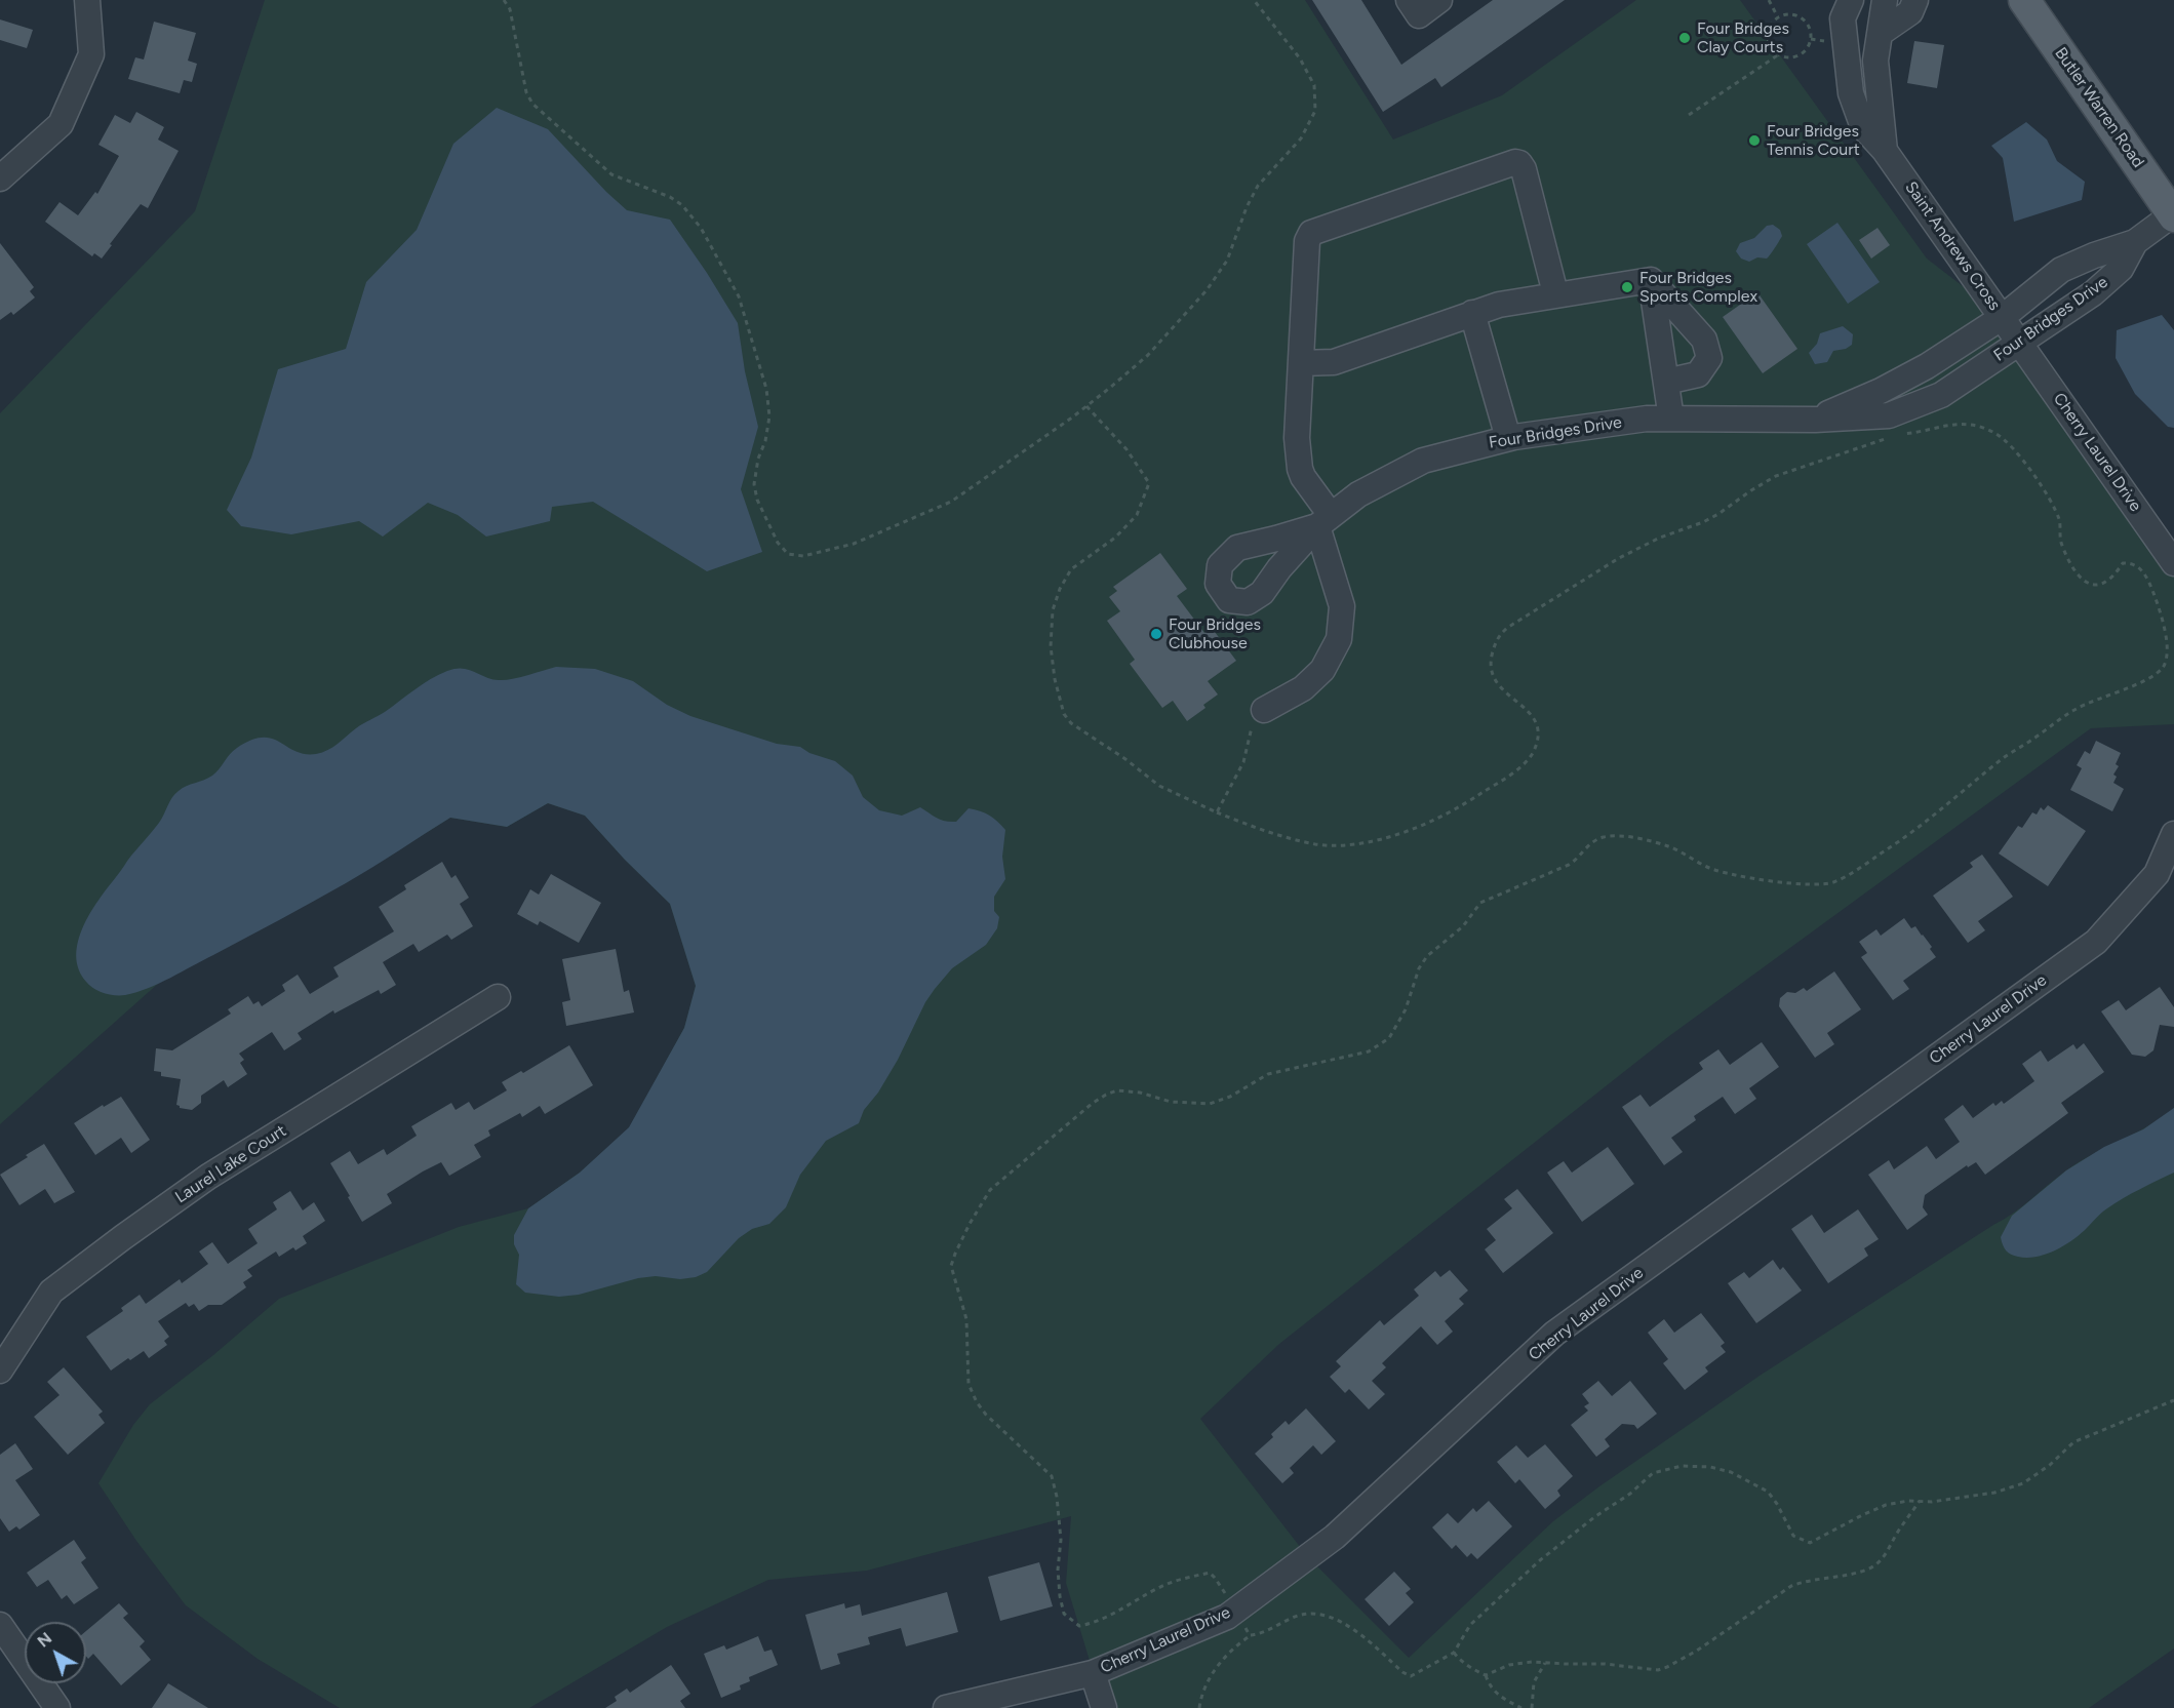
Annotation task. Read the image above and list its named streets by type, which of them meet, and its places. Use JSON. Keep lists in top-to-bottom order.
{
  "streets": {
    "main road": ["Butler Warren Road"],
    "street": [
      "Saint Andrews Cross",
      "Four Bridges Drive",
      "Cherry Laurel Drive",
      "Laurel Lake Court"
    ]
  },
  "crossings": [
    ["Butler Warren Road", "Four Bridges Drive"],
    ["Saint Andrews Cross", "Four Bridges Drive"],
    ["Saint Andrews Cross", "Cherry Laurel Drive"],
    ["Four Bridges Drive", "Cherry Laurel Drive"]
  ],
  "places": [
    "Four Bridges Clay Courts",
    "Four Bridges Tennis Court",
    "Four Bridges Sports Complex",
    "Four Bridges Clubhouse"
  ],
  "north": "top left"
}
